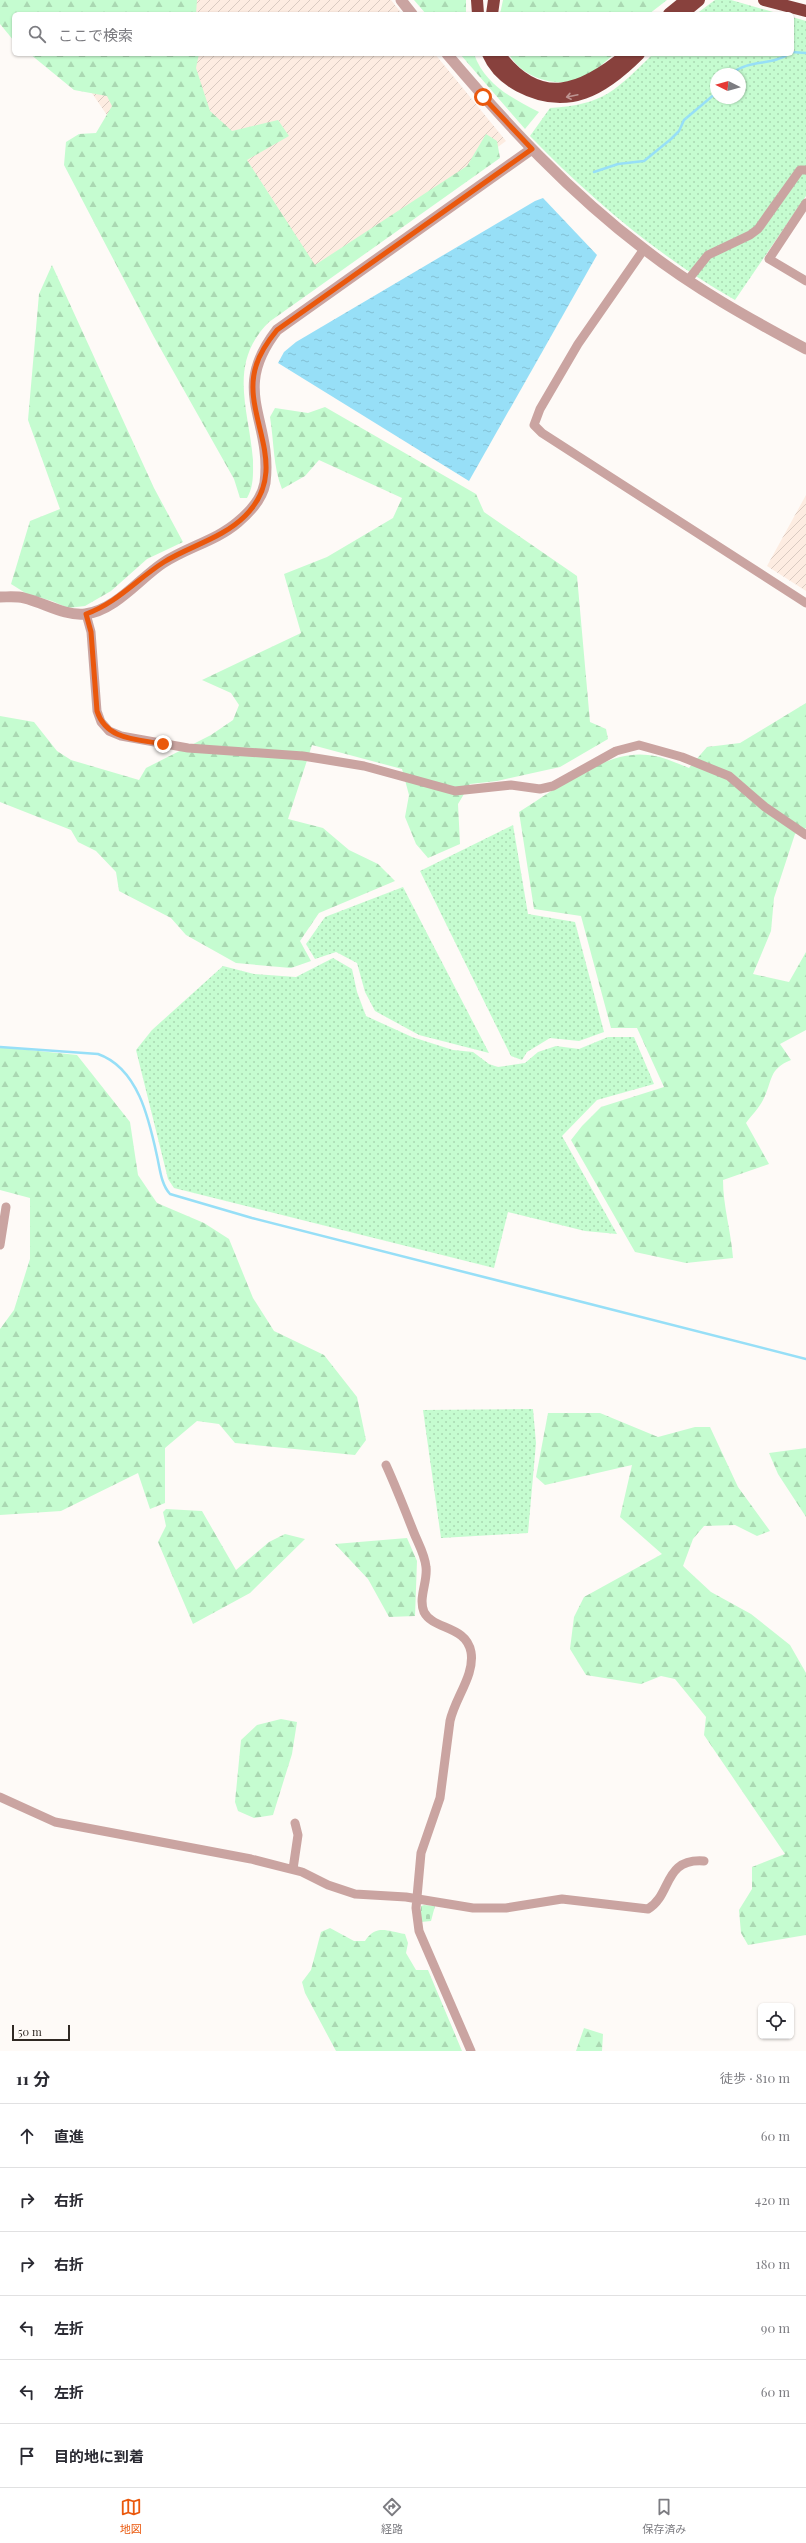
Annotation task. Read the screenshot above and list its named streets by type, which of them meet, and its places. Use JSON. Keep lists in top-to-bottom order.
{
  "scale_bar": "50 m",
  "north": "left",
  "page": {
    "search": "ここで検索",
    "scale": "50 m",
    "heading": ["11 分", "徒歩 · 810 m"],
    "list": [
      ["直進", "60 m"],
      ["右折", "420 m"],
      ["右折", "180 m"],
      ["左折", "90 m"],
      ["左折", "60 m"],
      "目的地に到着"
    ],
    "nav": ["地図", "経路", "保存済み"]
  }
}
